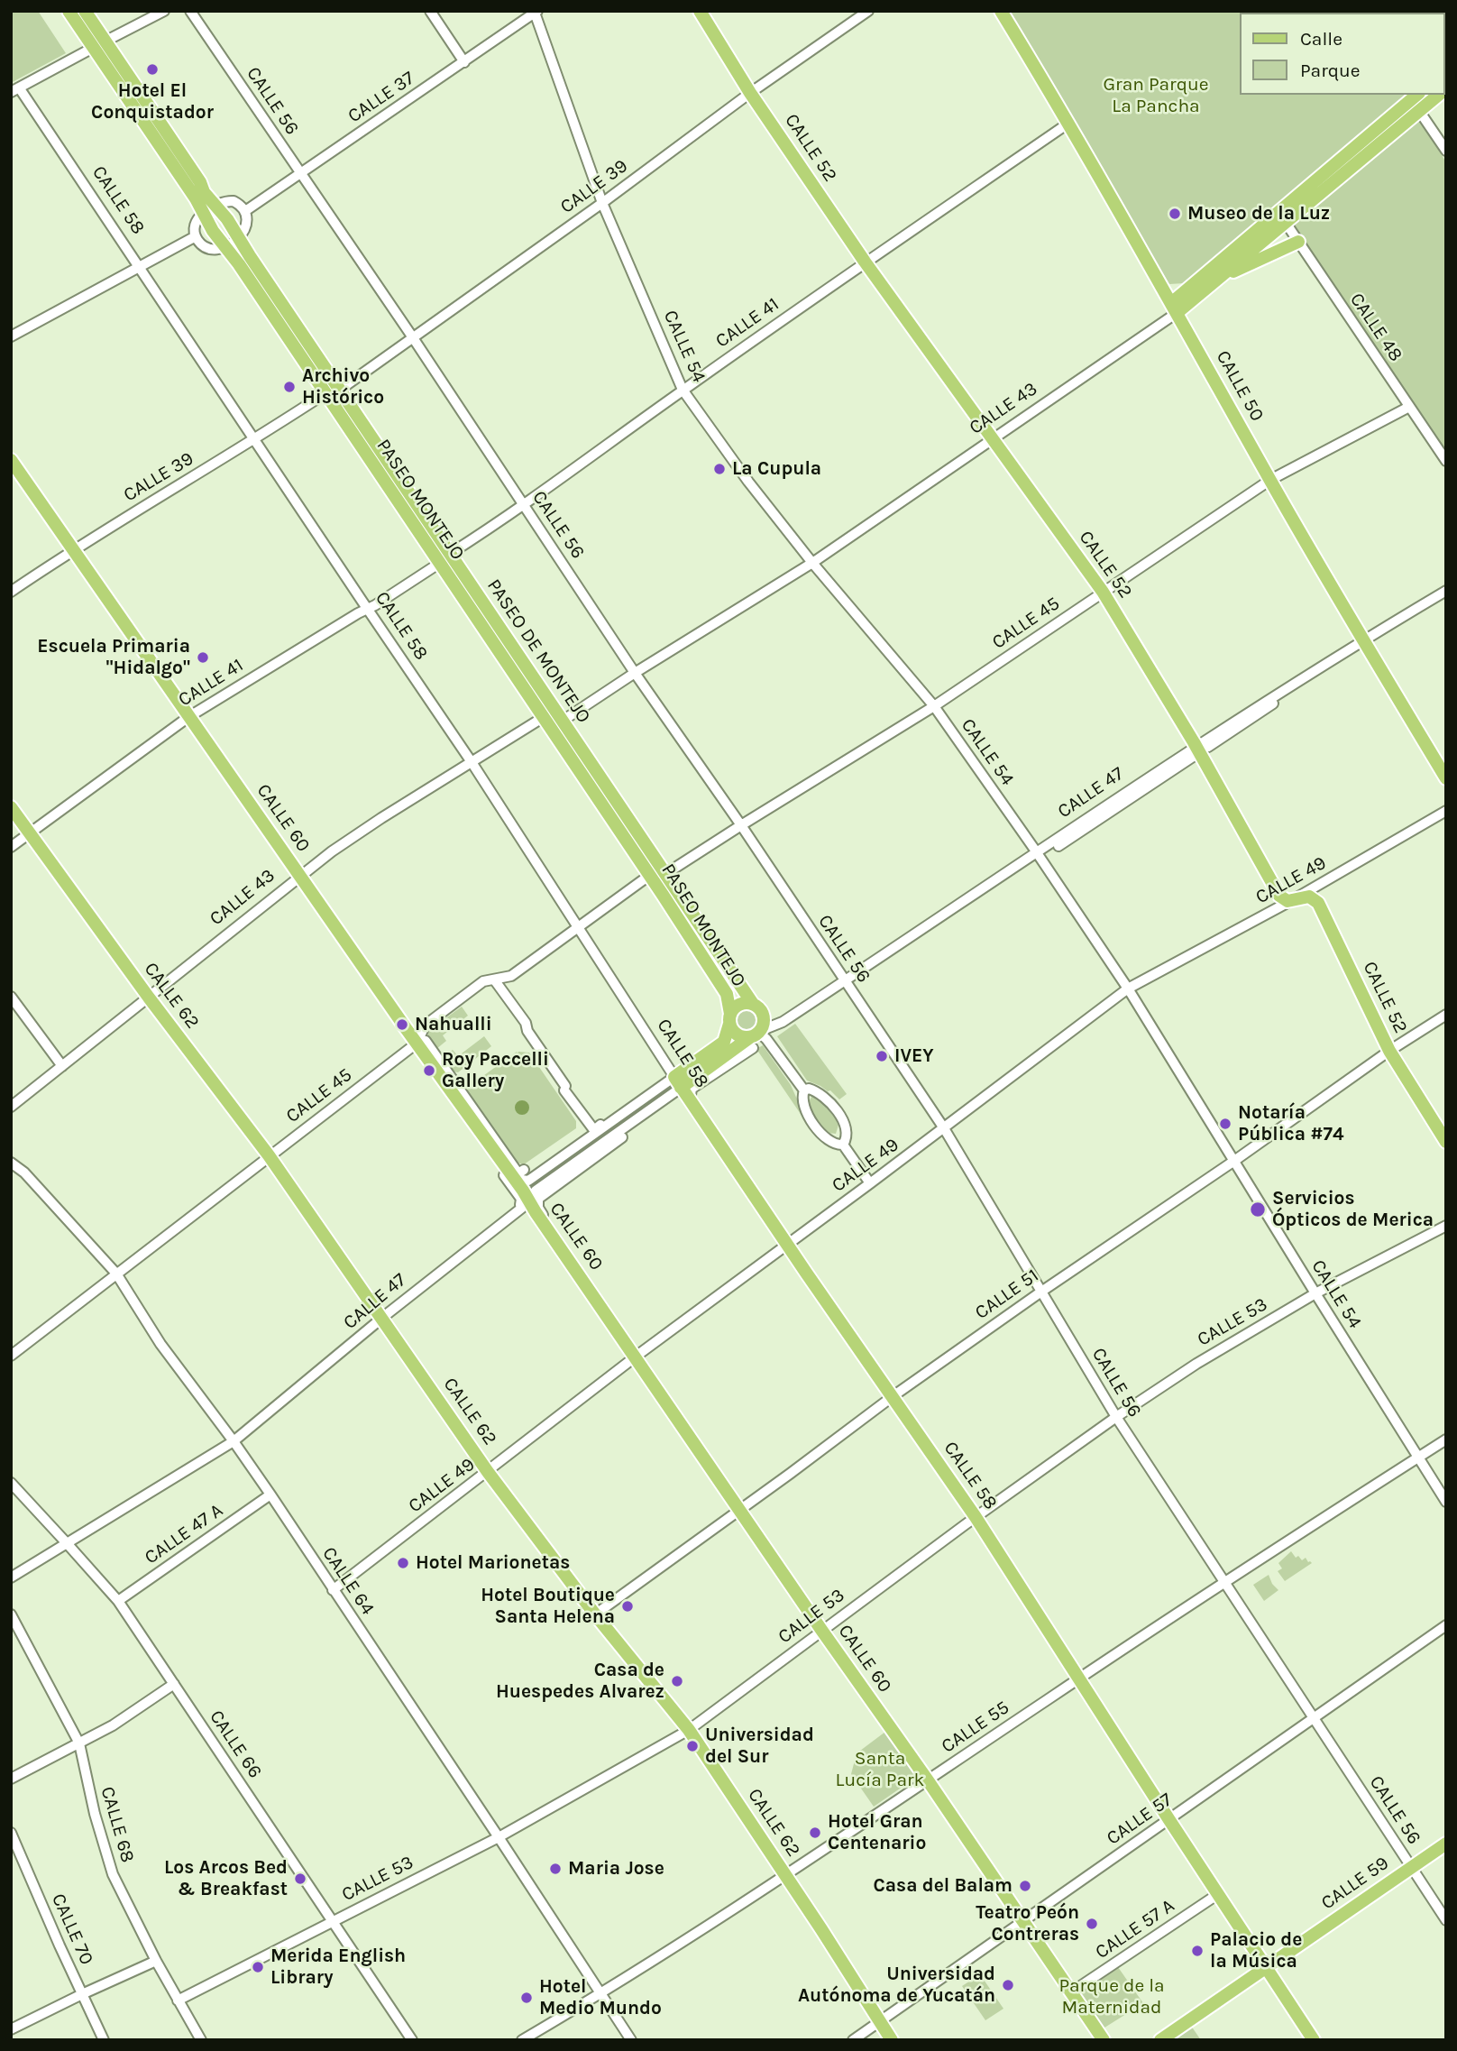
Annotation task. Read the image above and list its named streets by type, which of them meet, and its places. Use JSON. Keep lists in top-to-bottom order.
{
  "streets": {
    "main road": [
      "CALLE 52",
      "CALLE 58",
      "CALLE 50",
      "CALLE 43",
      "PASEO MONTEJO",
      "PASEO DE MONTEJO",
      "CALLE 47",
      "CALLE 60",
      "CALLE 62",
      "CALLE 59"
    ],
    "street": [
      "CALLE 37",
      "CALLE 56",
      "CALLE 39",
      "CALLE 41",
      "CALLE 48",
      "CALLE 54",
      "CALLE 45",
      "CALLE 49",
      "CALLE 51",
      "CALLE 53",
      "CALLE 47 A",
      "CALLE 64",
      "CALLE 55",
      "CALLE 66",
      "CALLE 57",
      "CALLE 68",
      "CALLE 70",
      "CALLE 57 A"
    ]
  },
  "crossings": [
    ["CALLE 37", "CALLE 56"],
    ["CALLE 37", "CALLE 54"],
    ["CALLE 56", "CALLE 39"],
    ["CALLE 56", "CALLE 41"],
    ["CALLE 56", "CALLE 43"],
    ["CALLE 56", "CALLE 45"],
    ["CALLE 56", "CALLE 47"],
    ["CALLE 56", "CALLE 49"],
    ["CALLE 56", "CALLE 51"],
    ["CALLE 56", "CALLE 53"],
    ["CALLE 56", "CALLE 55"],
    ["CALLE 56", "CALLE 57"],
    ["CALLE 56", "CALLE 59"],
    ["CALLE 52", "CALLE 39"],
    ["CALLE 52", "CALLE 41"],
    ["CALLE 52", "CALLE 43"],
    ["CALLE 52", "CALLE 45"],
    ["CALLE 52", "CALLE 47"],
    ["CALLE 52", "CALLE 49"],
    ["CALLE 52", "CALLE 51"],
    ["CALLE 39", "CALLE 58"],
    ["CALLE 39", "CALLE 54"],
    ["CALLE 39", "PASEO MONTEJO"],
    ["CALLE 39", "PASEO DE MONTEJO"],
    ["CALLE 39", "CALLE 60"],
    ["CALLE 58", "CALLE 41"],
    ["CALLE 58", "CALLE 43"],
    ["CALLE 58", "CALLE 45"],
    ["CALLE 58", "CALLE 47"],
    ["CALLE 58", "CALLE 49"],
    ["CALLE 58", "CALLE 51"],
    ["CALLE 58", "CALLE 53"],
    ["CALLE 58", "CALLE 55"],
    ["CALLE 58", "CALLE 57"],
    ["CALLE 58", "CALLE 59"],
    ["CALLE 58", "CALLE 57 A"],
    ["CALLE 41", "CALLE 54"],
    ["CALLE 41", "CALLE 50"],
    ["CALLE 41", "PASEO MONTEJO"],
    ["CALLE 41", "PASEO DE MONTEJO"],
    ["CALLE 41", "CALLE 60"],
    ["CALLE 41", "CALLE 62"],
    ["CALLE 48", "CALLE 43"],
    ["CALLE 48", "CALLE 45"],
    ["CALLE 54", "CALLE 43"],
    ["CALLE 54", "CALLE 45"],
    ["CALLE 54", "CALLE 47"],
    ["CALLE 54", "CALLE 49"],
    ["CALLE 54", "CALLE 51"],
    ["CALLE 54", "CALLE 53"],
    ["CALLE 54", "CALLE 55"],
    ["CALLE 50", "CALLE 43"],
    ["CALLE 50", "CALLE 45"],
    ["CALLE 50", "CALLE 47"],
    ["CALLE 43", "PASEO MONTEJO"],
    ["CALLE 43", "PASEO DE MONTEJO"],
    ["CALLE 43", "CALLE 60"],
    ["CALLE 43", "CALLE 62"],
    ["PASEO MONTEJO", "CALLE 45"],
    ["PASEO MONTEJO", "PASEO DE MONTEJO"],
    ["PASEO MONTEJO", "CALLE 47"],
    ["CALLE 45", "PASEO DE MONTEJO"],
    ["CALLE 45", "CALLE 60"],
    ["CALLE 45", "CALLE 62"],
    ["CALLE 45", "CALLE 64"],
    ["PASEO DE MONTEJO", "CALLE 47"],
    ["CALLE 47", "CALLE 60"],
    ["CALLE 47", "CALLE 62"],
    ["CALLE 47", "CALLE 64"],
    ["CALLE 47", "CALLE 66"],
    ["CALLE 60", "CALLE 49"],
    ["CALLE 60", "CALLE 51"],
    ["CALLE 60", "CALLE 53"],
    ["CALLE 60", "CALLE 55"],
    ["CALLE 60", "CALLE 57"],
    ["CALLE 60", "CALLE 57 A"],
    ["CALLE 49", "CALLE 62"],
    ["CALLE 49", "CALLE 64"],
    ["CALLE 62", "CALLE 51"],
    ["CALLE 62", "CALLE 53"],
    ["CALLE 62", "CALLE 55"],
    ["CALLE 62", "CALLE 57"],
    ["CALLE 53", "CALLE 64"],
    ["CALLE 53", "CALLE 66"],
    ["CALLE 53", "CALLE 68"],
    ["CALLE 47 A", "CALLE 64"],
    ["CALLE 47 A", "CALLE 66"],
    ["CALLE 64", "CALLE 55"]
  ],
  "parks": ["Gran Parque La Pancha", "Santa Lucía Park", "Parque de la Maternidad"],
  "places": [
    "Hotel El Conquistador",
    "Museo de la Luz",
    "Archivo Histórico",
    "La Cupula",
    "Escuela Primaria \"Hidalgo\"",
    "Nahualli",
    "IVEY",
    "Roy Paccelli Gallery",
    "Notaría Pública #74",
    "Servicios Ópticos de Merica",
    "Hotel Marionetas",
    "Hotel Boutique Santa Helena",
    "Casa de Huespedes Alvarez",
    "Universidad del Sur",
    "Hotel Gran Centenario",
    "Maria Jose",
    "Los Arcos Bed & Breakfast",
    "Casa del Balam",
    "Teatro Peón Contreras",
    "Palacio de la Música",
    "Merida English Library",
    "Universidad Autónoma de Yucatán",
    "Hotel Medio Mundo"
  ],
  "legend": ["Calle", "Parque"]
}
